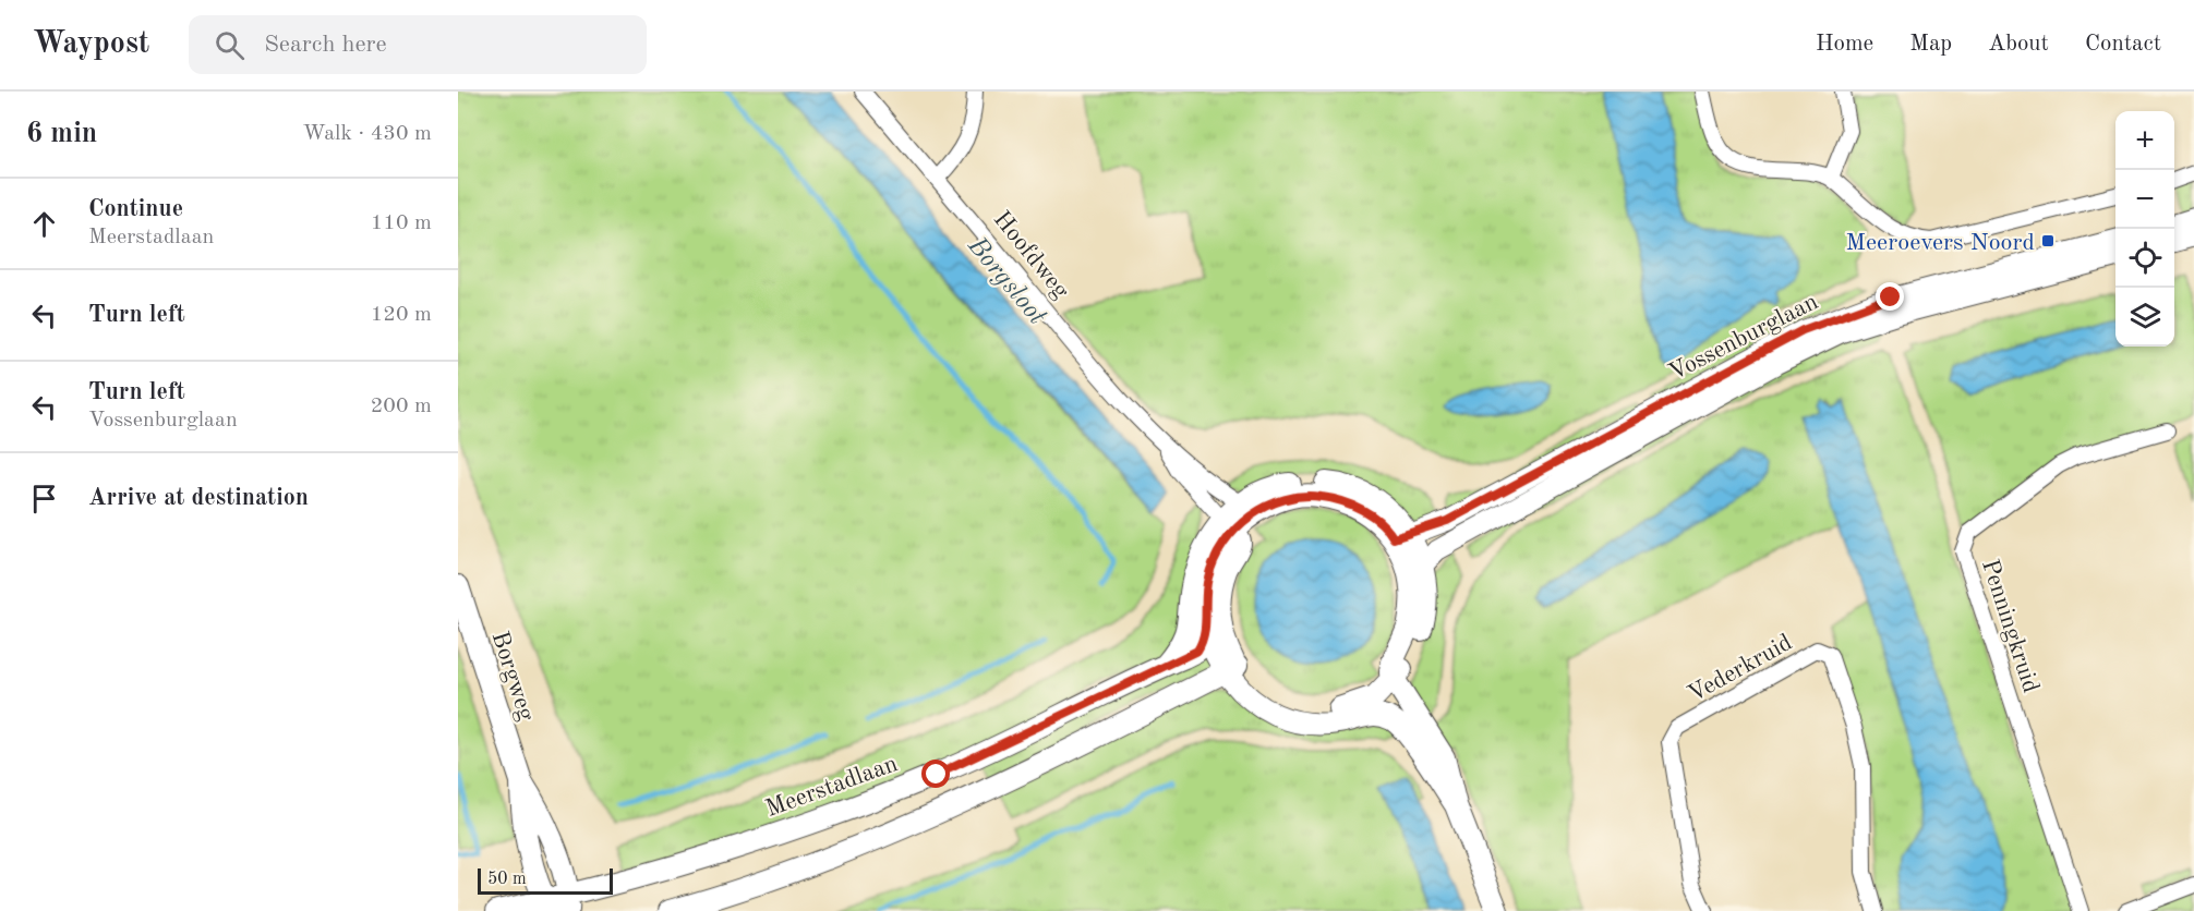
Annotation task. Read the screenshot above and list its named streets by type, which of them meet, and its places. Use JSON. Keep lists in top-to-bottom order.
{
  "streets": {
    "main road": ["Borgweg", "Meerstadlaan"],
    "street": [
      "Hoofdweg",
      "Vossenburglaan",
      "Penningkruid",
      "Vederkruid"
    ]
  },
  "crossings": [
    ["Hoofdweg", "Vossenburglaan"],
    ["Borgweg", "Meerstadlaan"]
  ],
  "water": ["Borgsloot"],
  "places": {
    "transit": ["Meeroevers Noord"]
  },
  "scale_bar": "50 m",
  "page": {
    "header": "Waypost",
    "search": "Search here",
    "nav": [
      "Home",
      "Map",
      "About",
      "Contact"
    ],
    "heading": ["6 min", "Walk · 430 m"],
    "map_buttons": ["+", "−"],
    "list": [
      ["Continue", "Meerstadlaan", "110 m"],
      ["Turn left", "120 m"],
      ["Turn left", "Vossenburglaan", "200 m"],
      "Arrive at destination"
    ],
    "scale": "50 m"
  }
}
